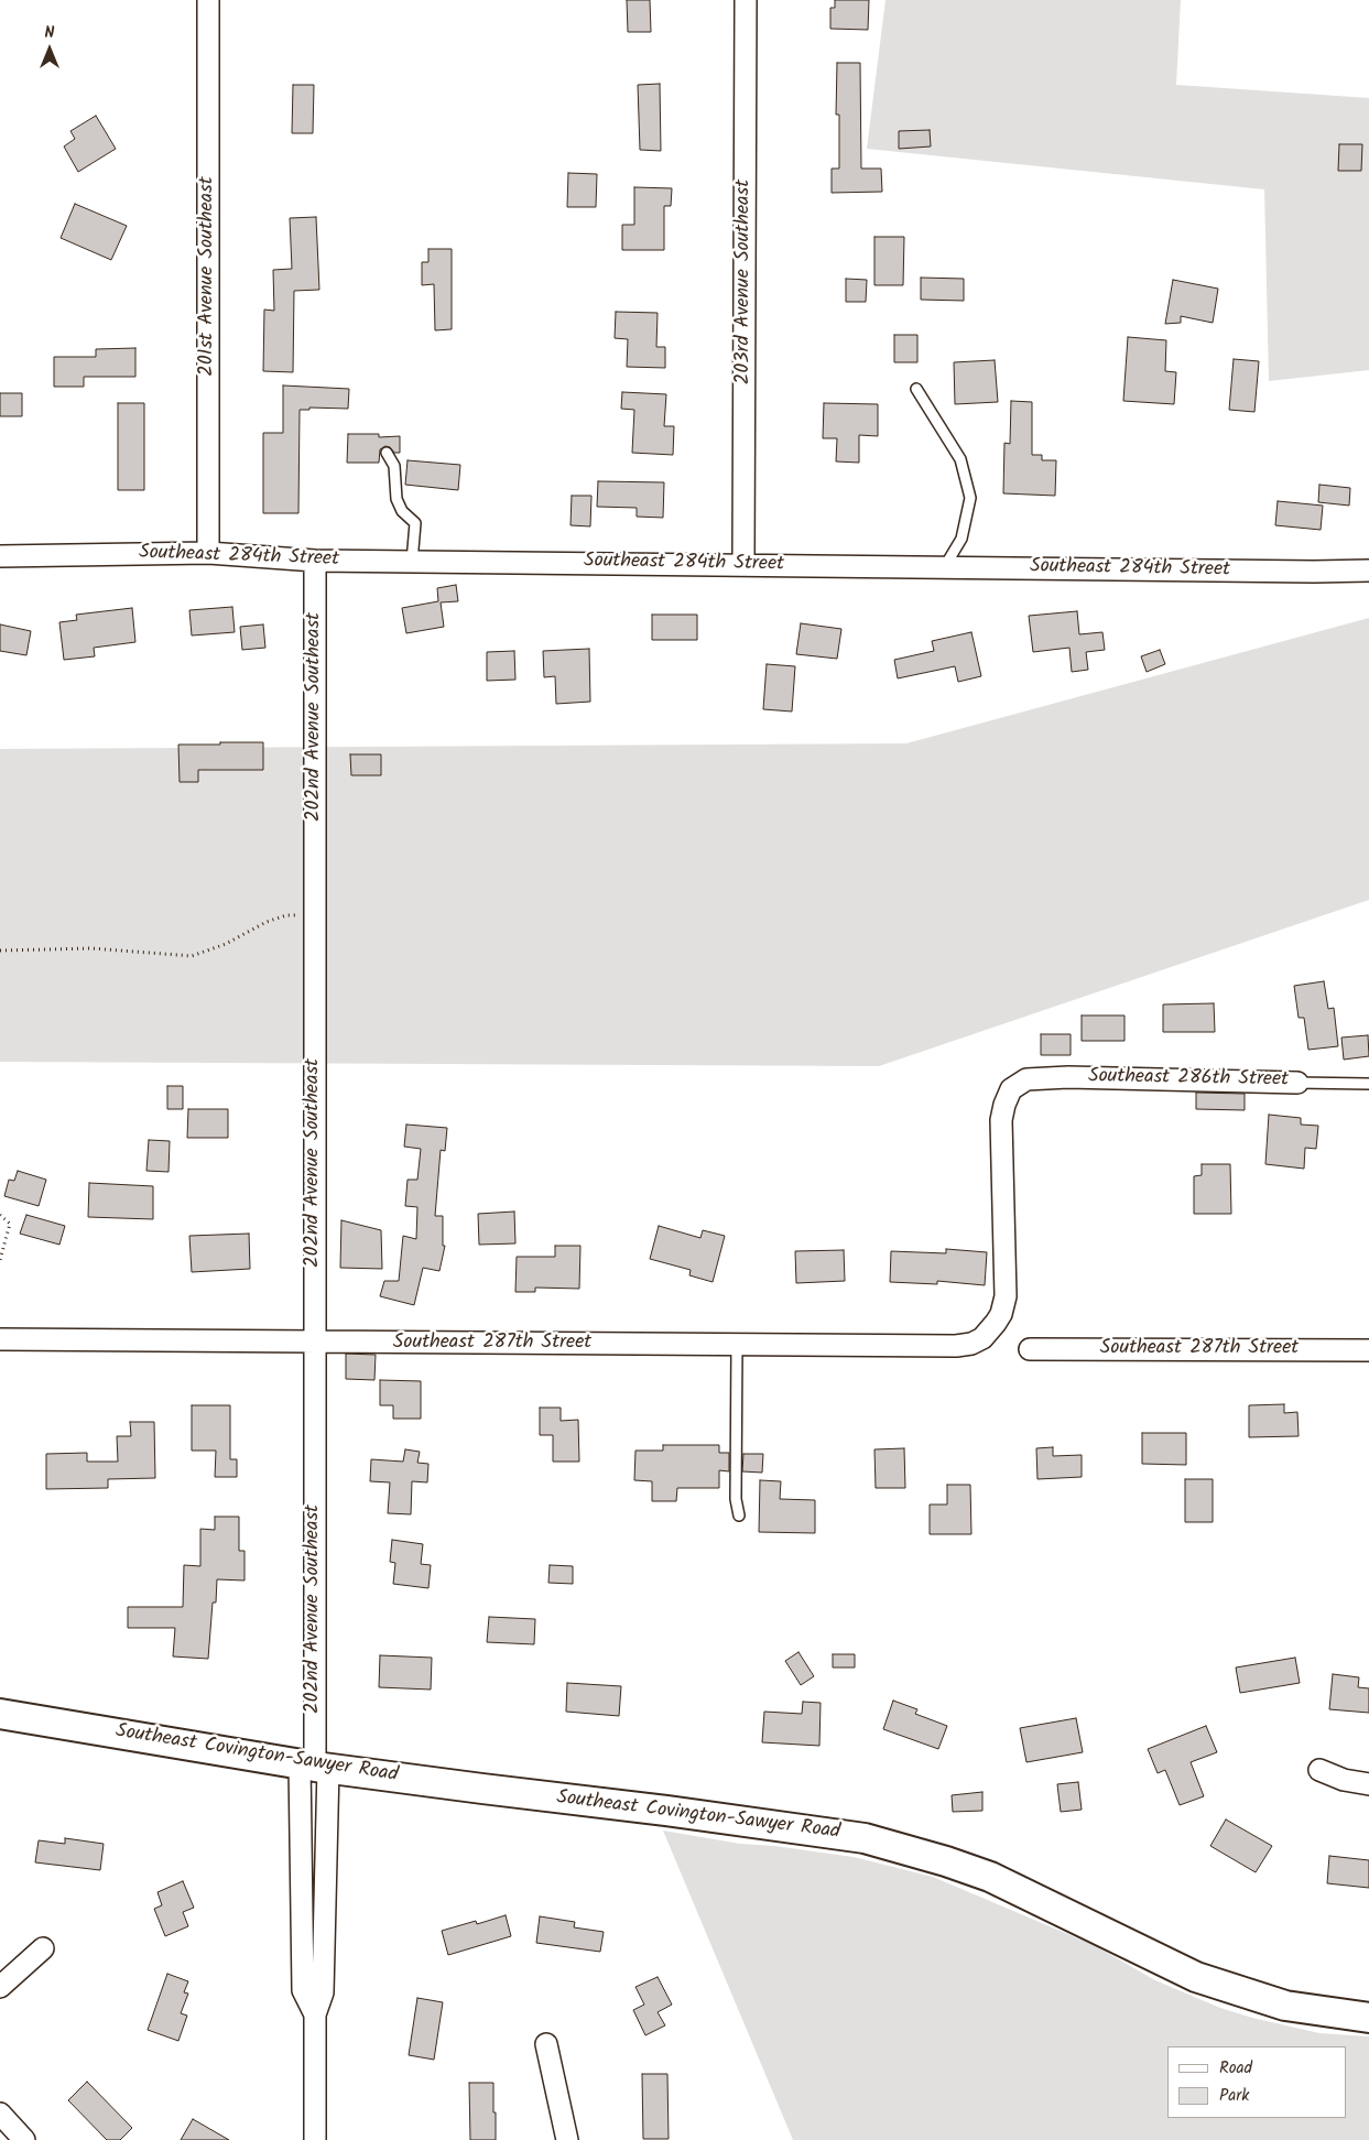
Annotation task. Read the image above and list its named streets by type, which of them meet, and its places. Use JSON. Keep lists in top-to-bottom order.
{
  "streets": {
    "street": [
      "201st Avenue Southeast",
      "203rd Avenue Southeast",
      "Southeast 284th Street",
      "202nd Avenue Southeast",
      "Southeast 286th Street",
      "Southeast 287th Street",
      "Southeast Covington-Sawyer Road"
    ]
  },
  "crossings": [
    ["201st Avenue Southeast", "Southeast 284th Street"],
    ["203rd Avenue Southeast", "Southeast 284th Street"],
    ["Southeast 284th Street", "202nd Avenue Southeast"],
    ["202nd Avenue Southeast", "Southeast 287th Street"],
    ["202nd Avenue Southeast", "Southeast Covington-Sawyer Road"],
    ["Southeast 286th Street", "Southeast 287th Street"]
  ],
  "legend": ["Road", "Park"],
  "north": "top"
}
